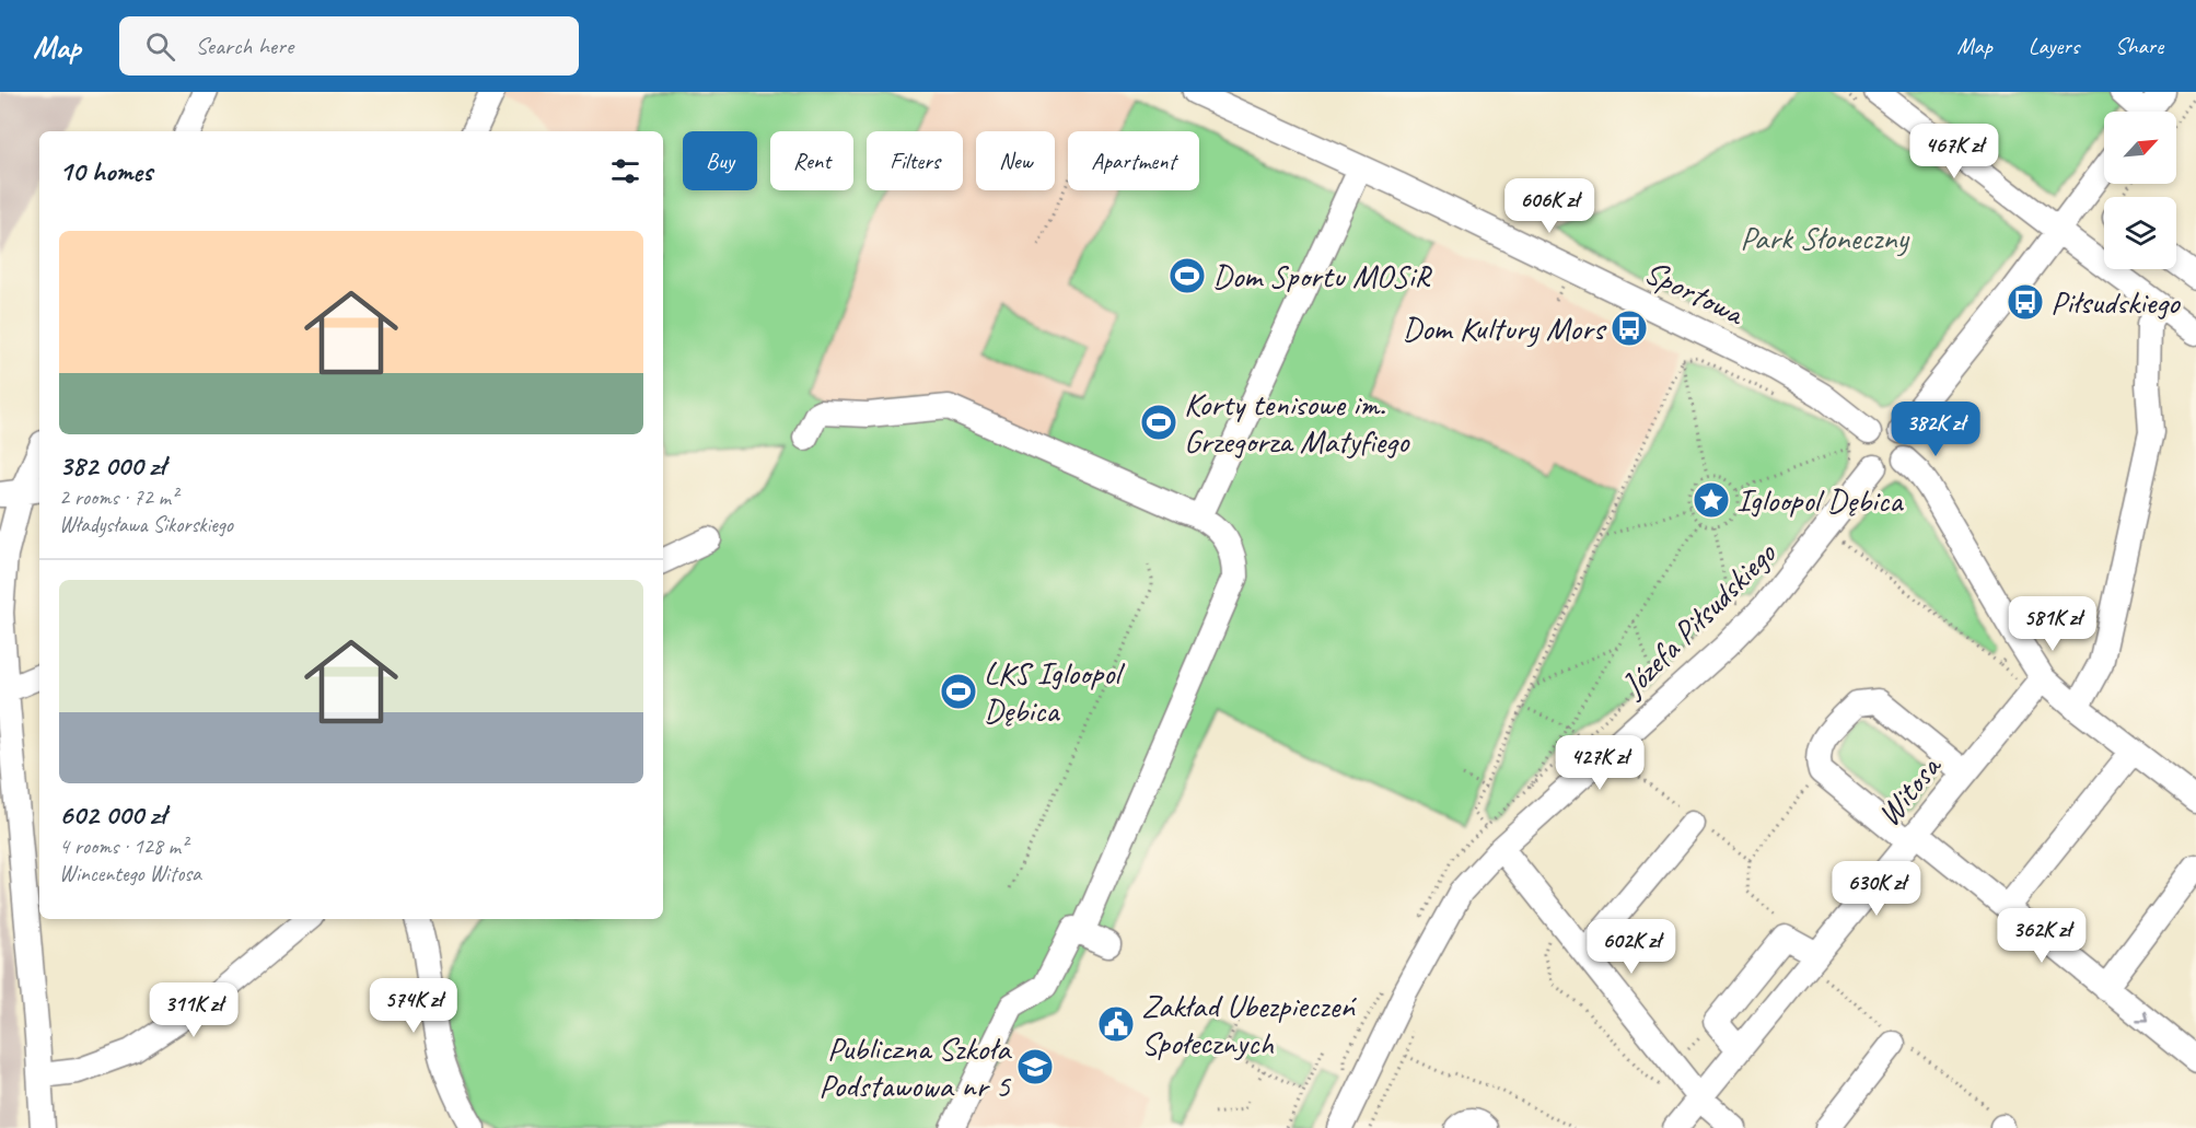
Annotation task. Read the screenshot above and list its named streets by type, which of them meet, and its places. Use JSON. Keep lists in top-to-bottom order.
{
  "streets": {
    "street": ["Sportowa", "Józefa Piłsudskiego", "Witosa"]
  },
  "parks": ["Park Słoneczny"],
  "places": {
    "sports": ["Dom Sportu MOSiR", "Korty tenisowe im. Grzegorza Matyfiego", "LKS Igloopol Dębica"],
    "bus stop": ["Piłsudskiego", "Dom Kultury Mors"],
    "place": ["Igloopol Dębica"],
    "public building": ["Zakład Ubezpieczeń Społecznych"],
    "school or university": ["Publiczna Szkoła Podstawowa nr 5"]
  },
  "north": "top right",
  "page": {
    "header": "Map",
    "search": "Search here",
    "nav": ["Map", "Layers", "Share"],
    "price": [
      "467K zł",
      "606K zł",
      "382K zł",
      "581K zł",
      "427K zł",
      "630K zł",
      "362K zł",
      "602K zł",
      "574K zł",
      "311K zł"
    ],
    "chip": [
      "Buy",
      "Rent",
      "Filters",
      "New",
      "Apartment"
    ],
    "heading": "10 homes",
    "list": [
      {
        "name": "382 000 zł",
        "note": "2 rooms · 72 m² · Władysława Sikorskiego"
      },
      {
        "name": "602 000 zł",
        "note": "4 rooms · 128 m² · Wincentego Witosa"
      }
    ]
  }
}
